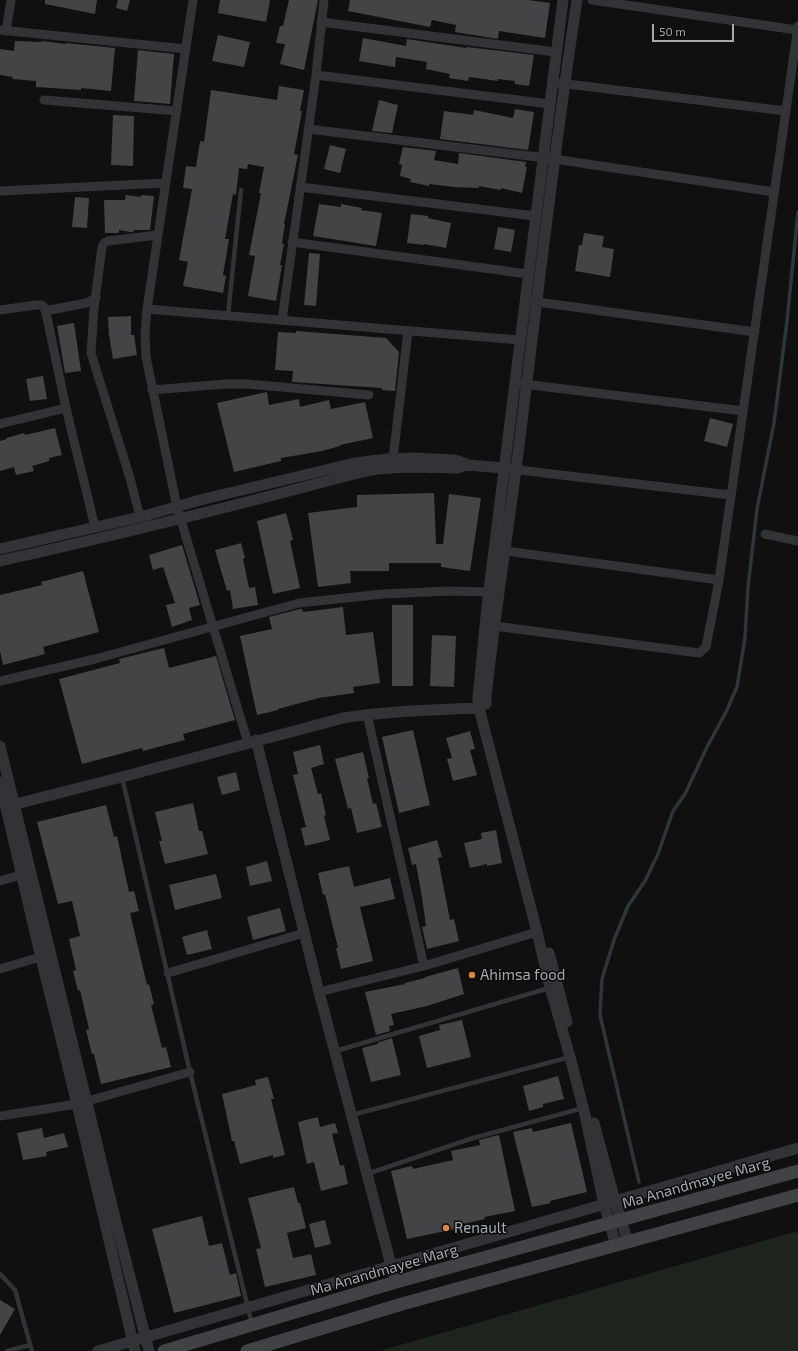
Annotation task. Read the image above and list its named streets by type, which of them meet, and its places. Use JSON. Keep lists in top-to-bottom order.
{
  "streets": {
    "main road": ["Ma Anandmayee Marg"]
  },
  "places": ["Ahimsa food", "Renault"],
  "scale_bar": "50 m"
}
